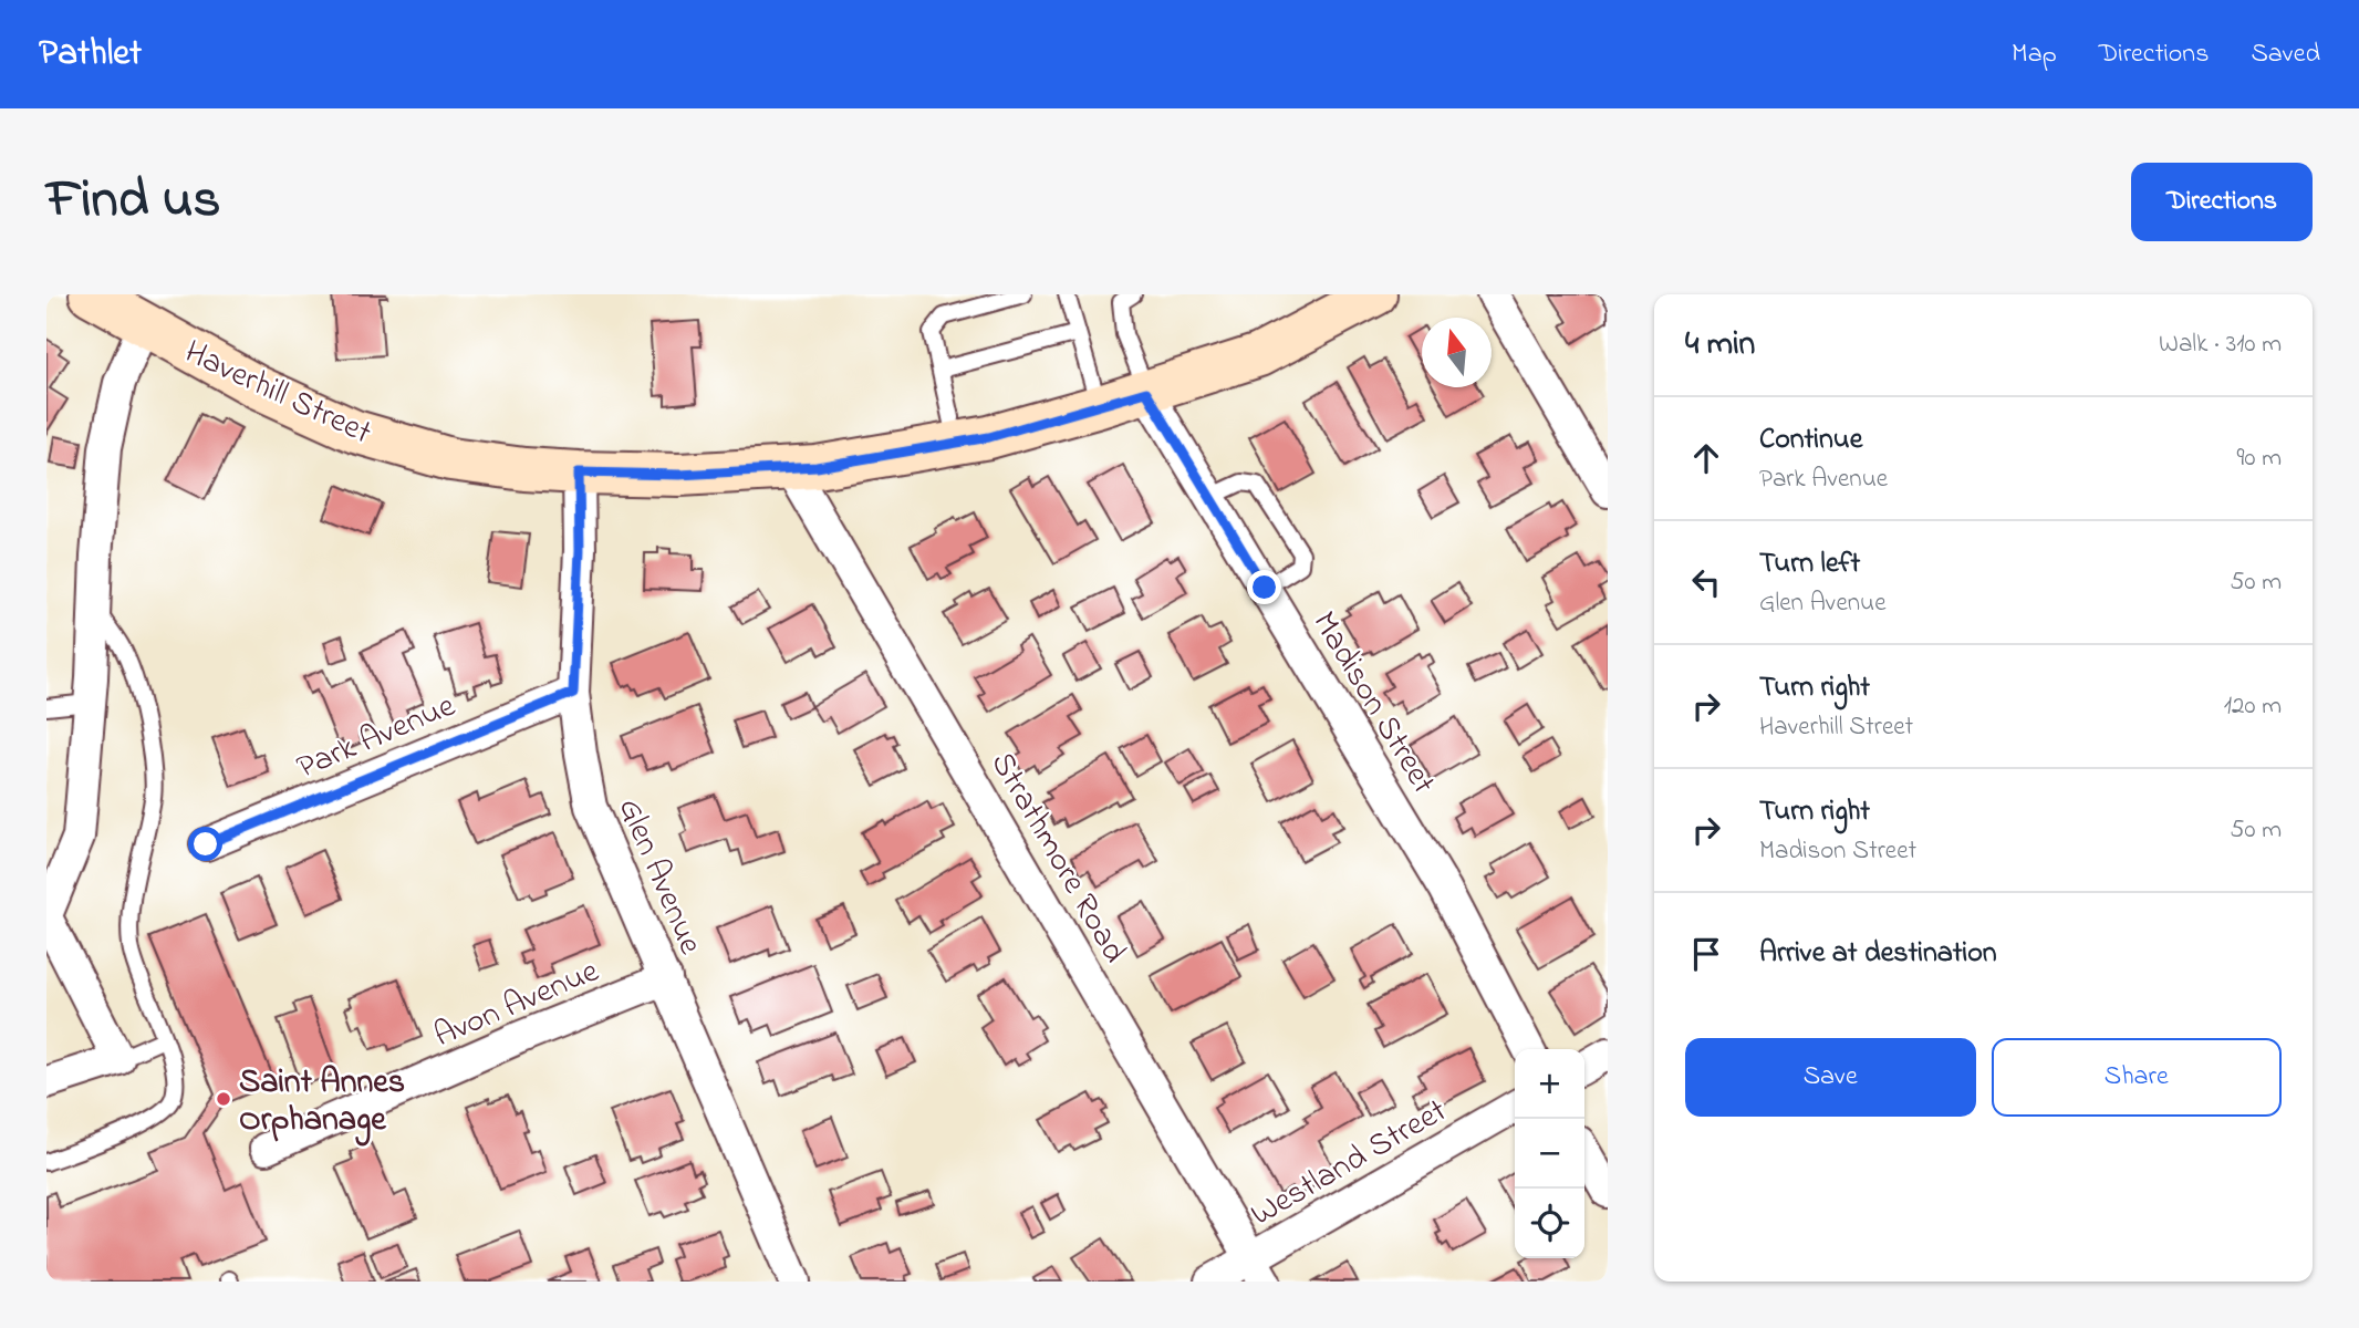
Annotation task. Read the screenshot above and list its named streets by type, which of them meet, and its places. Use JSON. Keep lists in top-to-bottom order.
{
  "streets": {
    "main road": ["Haverhill Street"],
    "street": [
      "Madison Street",
      "Park Avenue",
      "Strathmore Road",
      "Glen Avenue",
      "Avon Avenue",
      "Westland Street"
    ]
  },
  "crossings": [
    ["Haverhill Street", "Madison Street"],
    ["Haverhill Street", "Strathmore Road"],
    ["Haverhill Street", "Glen Avenue"],
    ["Park Avenue", "Glen Avenue"],
    ["Strathmore Road", "Westland Street"],
    ["Glen Avenue", "Avon Avenue"]
  ],
  "places": ["Saint Annes Orphanage"],
  "north": "top",
  "page": {
    "header": "Pathlet",
    "nav": ["Map", "Directions", "Saved"],
    "title": "Find us",
    "buttons": [
      "Directions",
      ["Save", "Share"]
    ],
    "heading": ["4 min", "Walk · 310 m"],
    "list": [
      ["Continue", "Park Avenue", "90 m"],
      ["Turn left", "Glen Avenue", "50 m"],
      ["Turn right", "Haverhill Street", "120 m"],
      ["Turn right", "Madison Street", "50 m"],
      "Arrive at destination"
    ],
    "map_buttons": ["+", "−"]
  }
}
